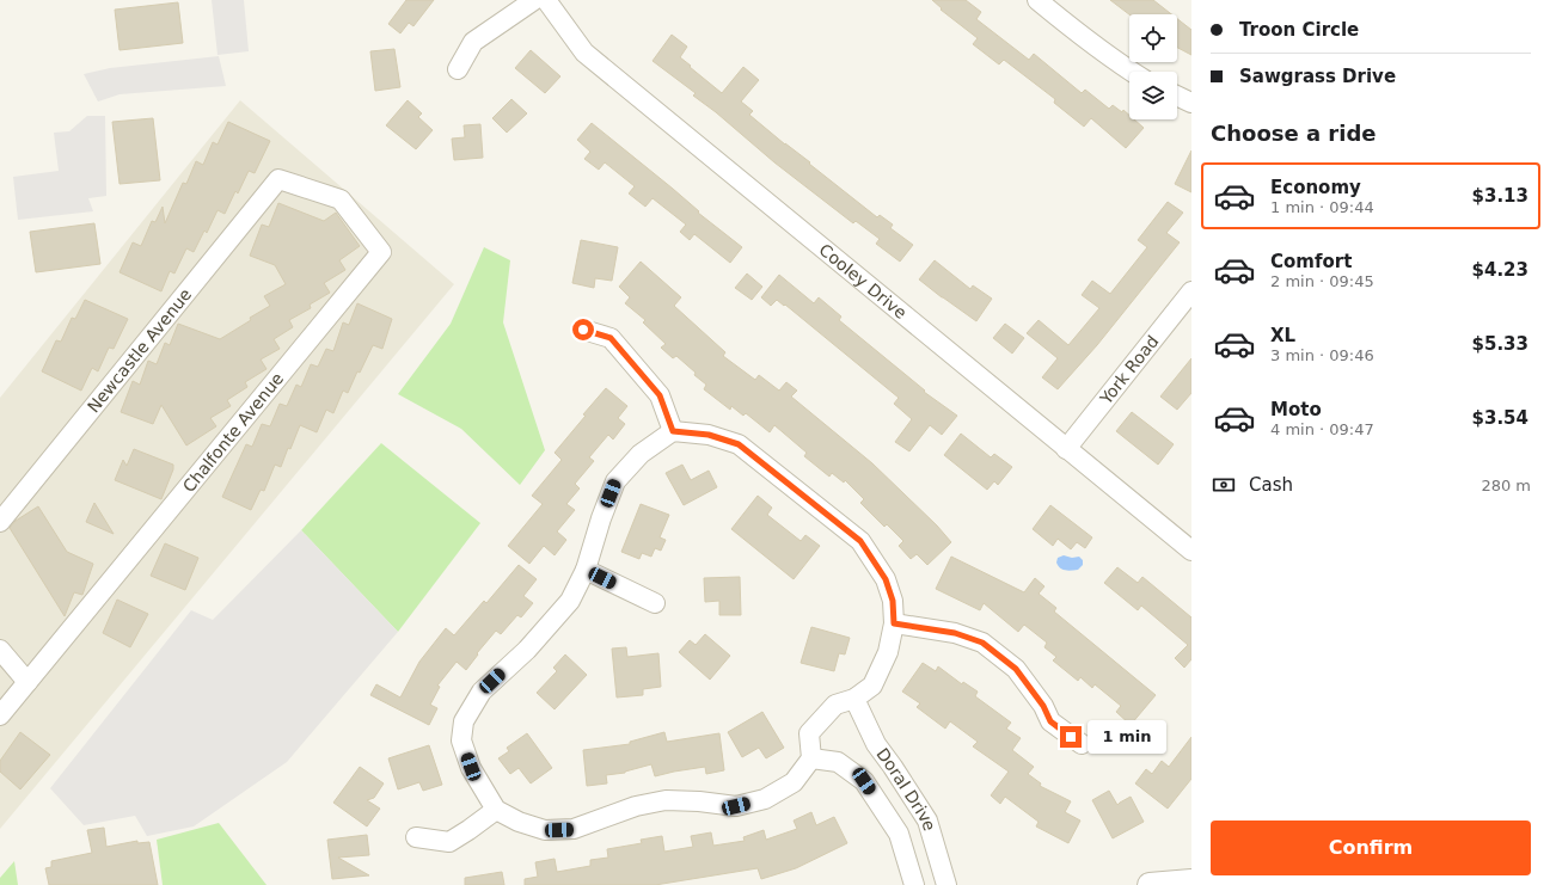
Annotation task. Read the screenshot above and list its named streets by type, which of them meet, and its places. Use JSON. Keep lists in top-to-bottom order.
{
  "streets": {
    "street": [
      "Cooley Drive",
      "Newcastle Avenue",
      "York Road",
      "Chalfonte Avenue",
      "Doral Drive"
    ]
  },
  "crossings": [
    ["Cooley Drive", "York Road"],
    ["Newcastle Avenue", "Chalfonte Avenue"]
  ],
  "page": {
    "banner": ["Troon Circle", "Sawgrass Drive"],
    "heading": "Choose a ride",
    "list": [
      {
        "name": "Economy",
        "note": "1 min · 09:44",
        "value": "$3.13"
      },
      {
        "name": "Comfort",
        "note": "2 min · 09:45",
        "value": "$4.23"
      },
      {
        "name": "XL",
        "note": "3 min · 09:46",
        "value": "$5.33"
      },
      {
        "name": "Moto",
        "note": "4 min · 09:47",
        "value": "$3.54"
      }
    ],
    "pay": ["Cash", "280 m"],
    "bubble": "1 min",
    "buttons": "Confirm"
  }
}
